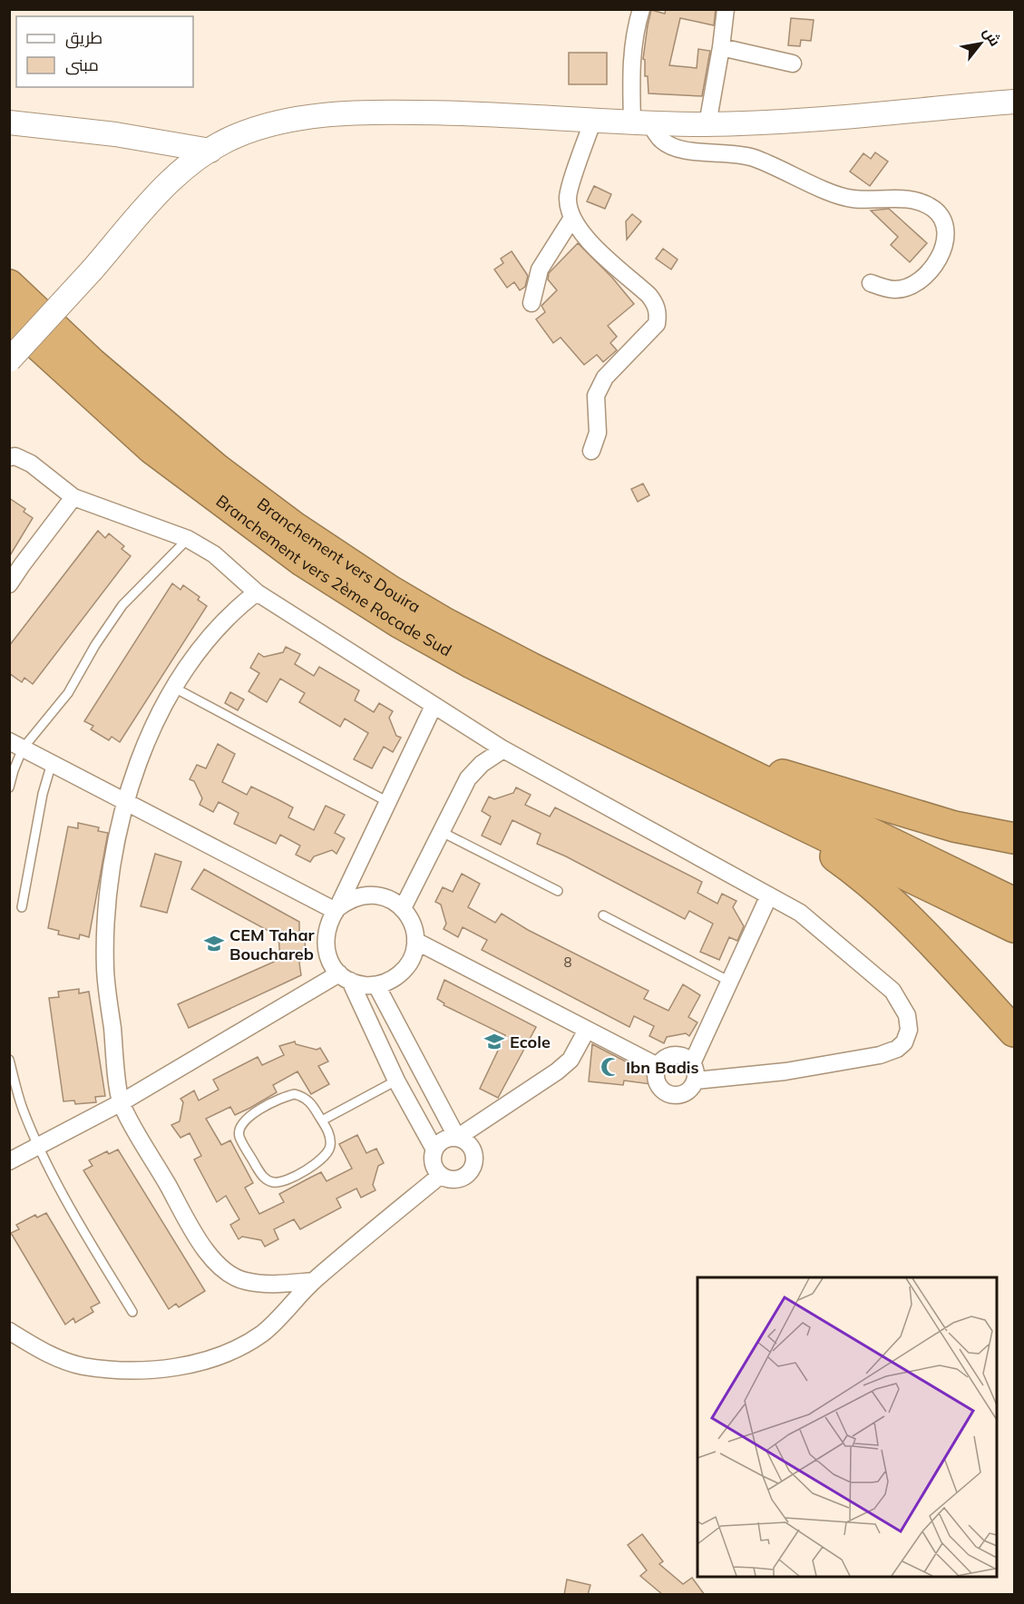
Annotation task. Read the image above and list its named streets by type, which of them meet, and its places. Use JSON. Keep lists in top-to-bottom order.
{
  "streets": {
    "highway": ["Branchement vers Douira", "Branchement vers 2ème Rocade Sud"]
  },
  "crossings": [
    ["Branchement vers Douira", "Branchement vers 2ème Rocade Sud"]
  ],
  "places": {
    "school or university": ["CEM Tahar Bouchareb", "Ecole"],
    "mosque": ["Ibn Badis"]
  },
  "house_numbers": ["8"],
  "legend": ["طريق", "مبنى"],
  "north": "top right"
}
